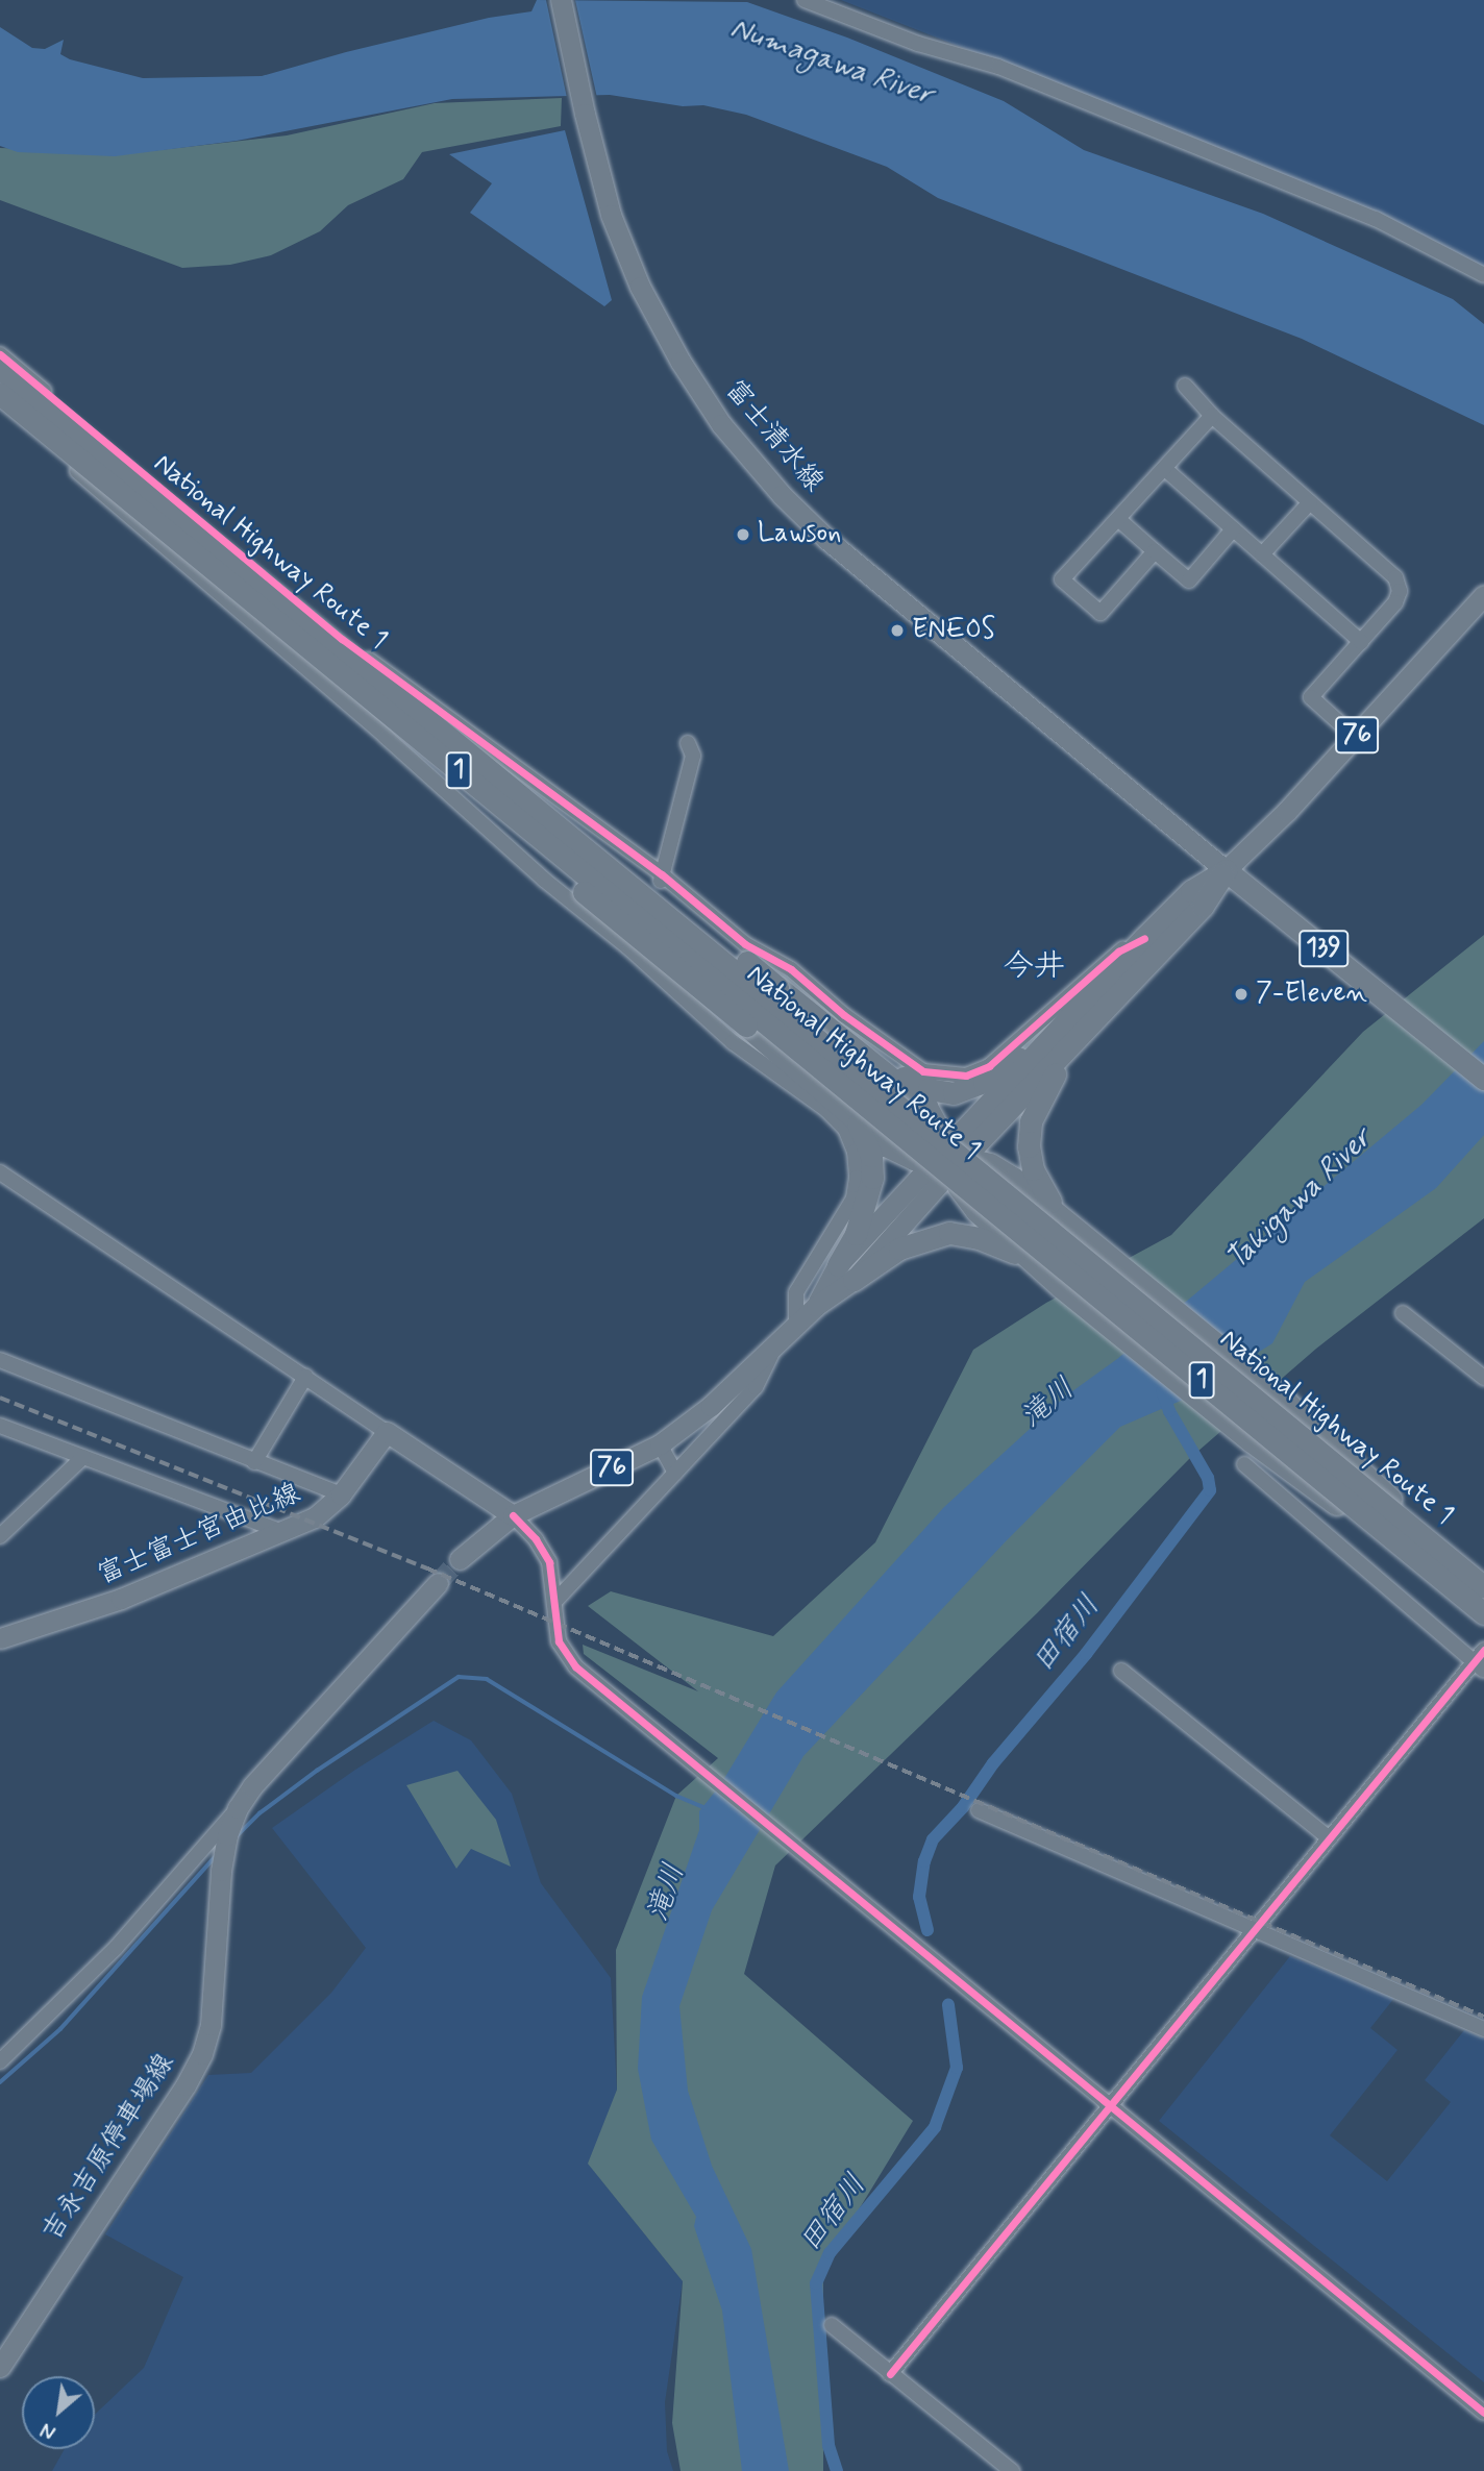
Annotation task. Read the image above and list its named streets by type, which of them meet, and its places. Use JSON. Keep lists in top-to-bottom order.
{
  "streets": {
    "highway": ["National Highway Route 1", "1", "139"],
    "main road": [
      "富士清水線",
      "76",
      "富士富士宮由比線",
      "吉永吉原停車場線"
    ]
  },
  "crossings": [
    ["富士清水線", "76"],
    ["富士清水線", "139"],
    ["National Highway Route 1", "1"],
    ["76", "1"],
    ["76", "139"]
  ],
  "districts": ["今井"],
  "water": [
    "Numagawa River",
    "Takigawa River",
    "滝川",
    "田宿川"
  ],
  "places": ["Lawson", "ENEOS", "7-Eleven"],
  "north": "bottom left"
}
